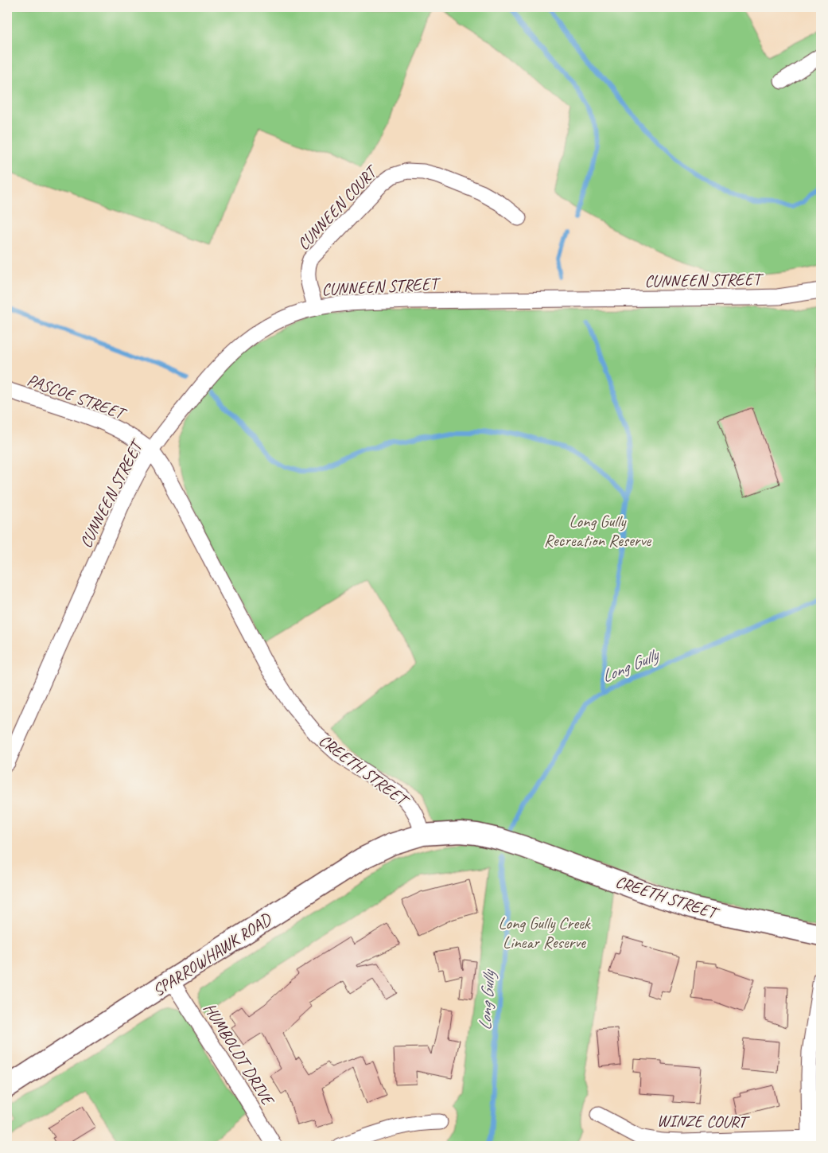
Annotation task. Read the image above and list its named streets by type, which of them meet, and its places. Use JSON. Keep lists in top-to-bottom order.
{
  "streets": {
    "main road": ["CREETH STREET", "SPARROWHAWK ROAD"],
    "street": [
      "CUNNEEN COURT",
      "CUNNEEN STREET",
      "PASCOE STREET",
      "HUMBOLDT DRIVE",
      "WINZE COURT"
    ]
  },
  "crossings": [
    ["CUNNEEN COURT", "CUNNEEN STREET"],
    ["CUNNEEN STREET", "PASCOE STREET"],
    ["CUNNEEN STREET", "CREETH STREET"],
    ["PASCOE STREET", "CREETH STREET"],
    ["CREETH STREET", "SPARROWHAWK ROAD"],
    ["SPARROWHAWK ROAD", "HUMBOLDT DRIVE"]
  ],
  "water": ["Long Gully"],
  "parks": ["Long Gully Recreation Reserve", "Long Gully Creek Linear Reserve"]
}
